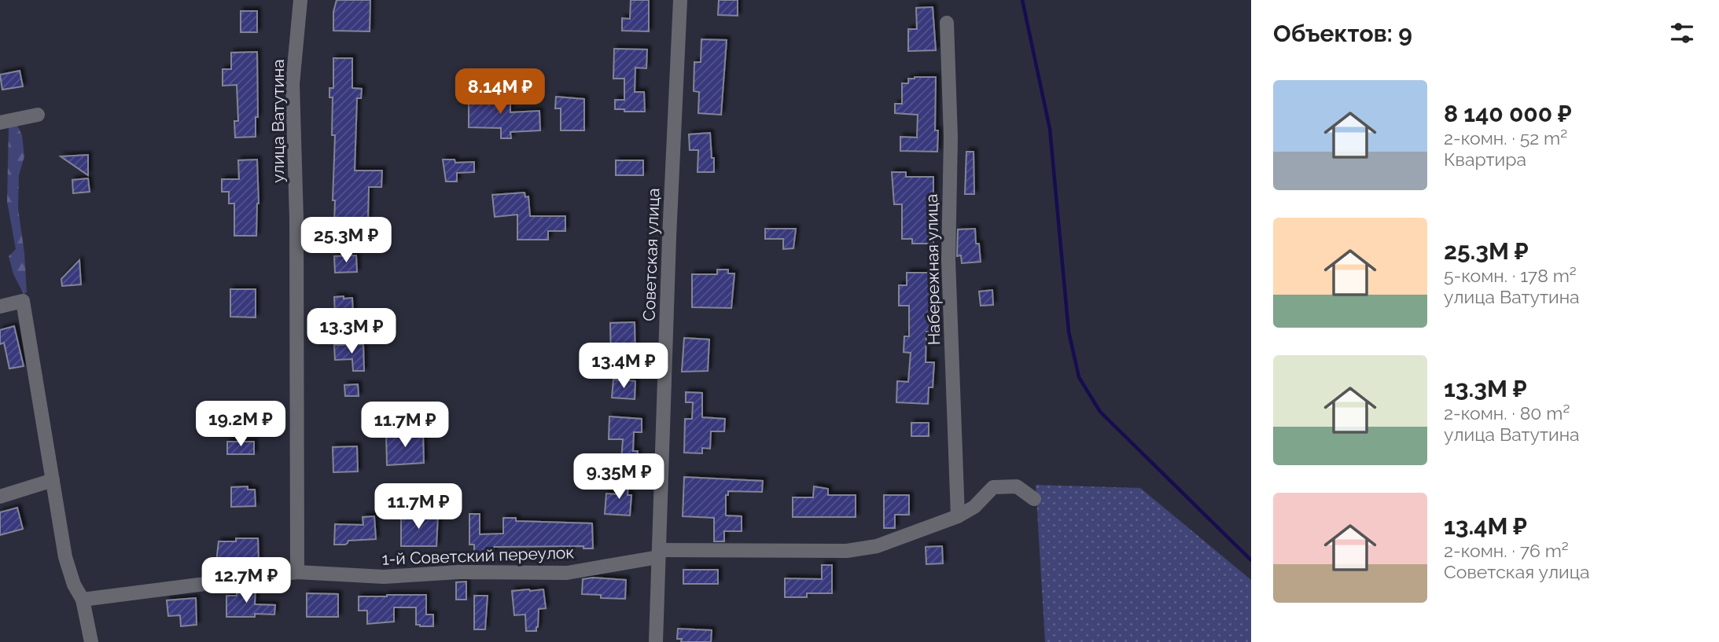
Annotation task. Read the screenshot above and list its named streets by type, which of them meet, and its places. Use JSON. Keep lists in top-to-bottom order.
{
  "streets": {
    "street": [
      "улица Ватутина",
      "Советская улица",
      "Набережная улица",
      "1-й Советский переулок"
    ]
  },
  "crossings": [
    ["улица Ватутина", "1-й Советский переулок"],
    ["Советская улица", "1-й Советский переулок"],
    ["Набережная улица", "1-й Советский переулок"]
  ],
  "page": {
    "heading": "Объектов: 9",
    "list": [
      {
        "name": "8 140 000 ₽",
        "note": "2-комн. · 52 m² · Квартира"
      },
      {
        "name": "25.3M ₽",
        "note": "5-комн. · 178 m² · улица Ватутина"
      },
      {
        "name": "13.3M ₽",
        "note": "2-комн. · 80 m² · улица Ватутина"
      },
      {
        "name": "13.4M ₽",
        "note": "2-комн. · 76 m² · Советская улица"
      }
    ],
    "price": [
      "8.14M ₽",
      "25.3M ₽",
      "13.3M ₽",
      "13.4M ₽",
      "19.2M ₽",
      "11.7M ₽",
      "9.35M ₽",
      "11.7M ₽",
      "12.7M ₽"
    ]
  }
}
